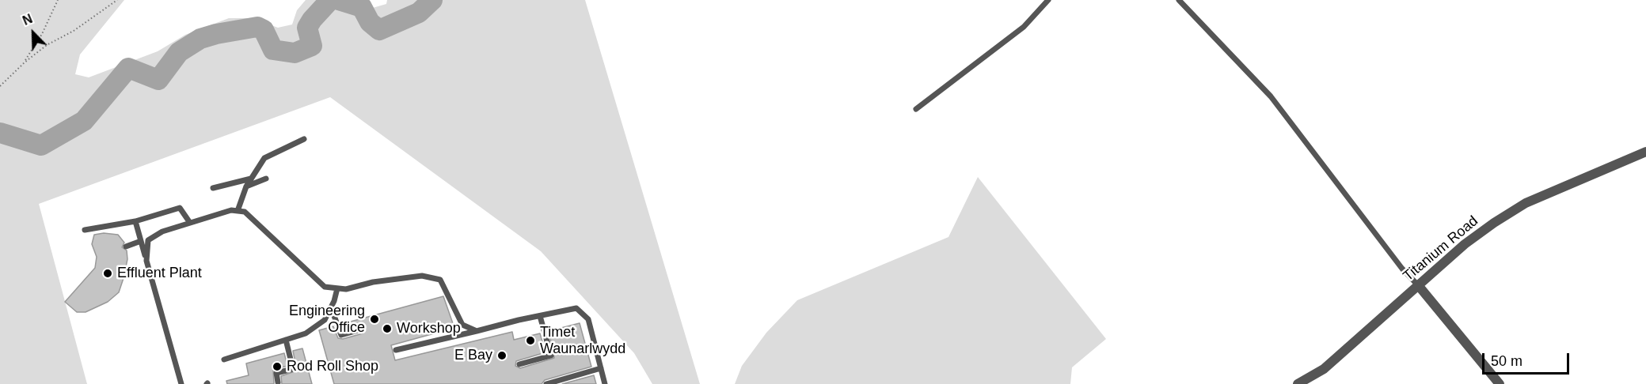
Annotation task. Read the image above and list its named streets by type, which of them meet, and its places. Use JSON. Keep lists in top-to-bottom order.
{
  "streets": {
    "street": ["Titanium Road"]
  },
  "places": [
    "Effluent Plant",
    "Engineering Office",
    "Workshop",
    "Timet Waunarlwydd",
    "E Bay",
    "Rod Roll Shop"
  ],
  "scale_bar": "50 m",
  "north": "top left"
}
